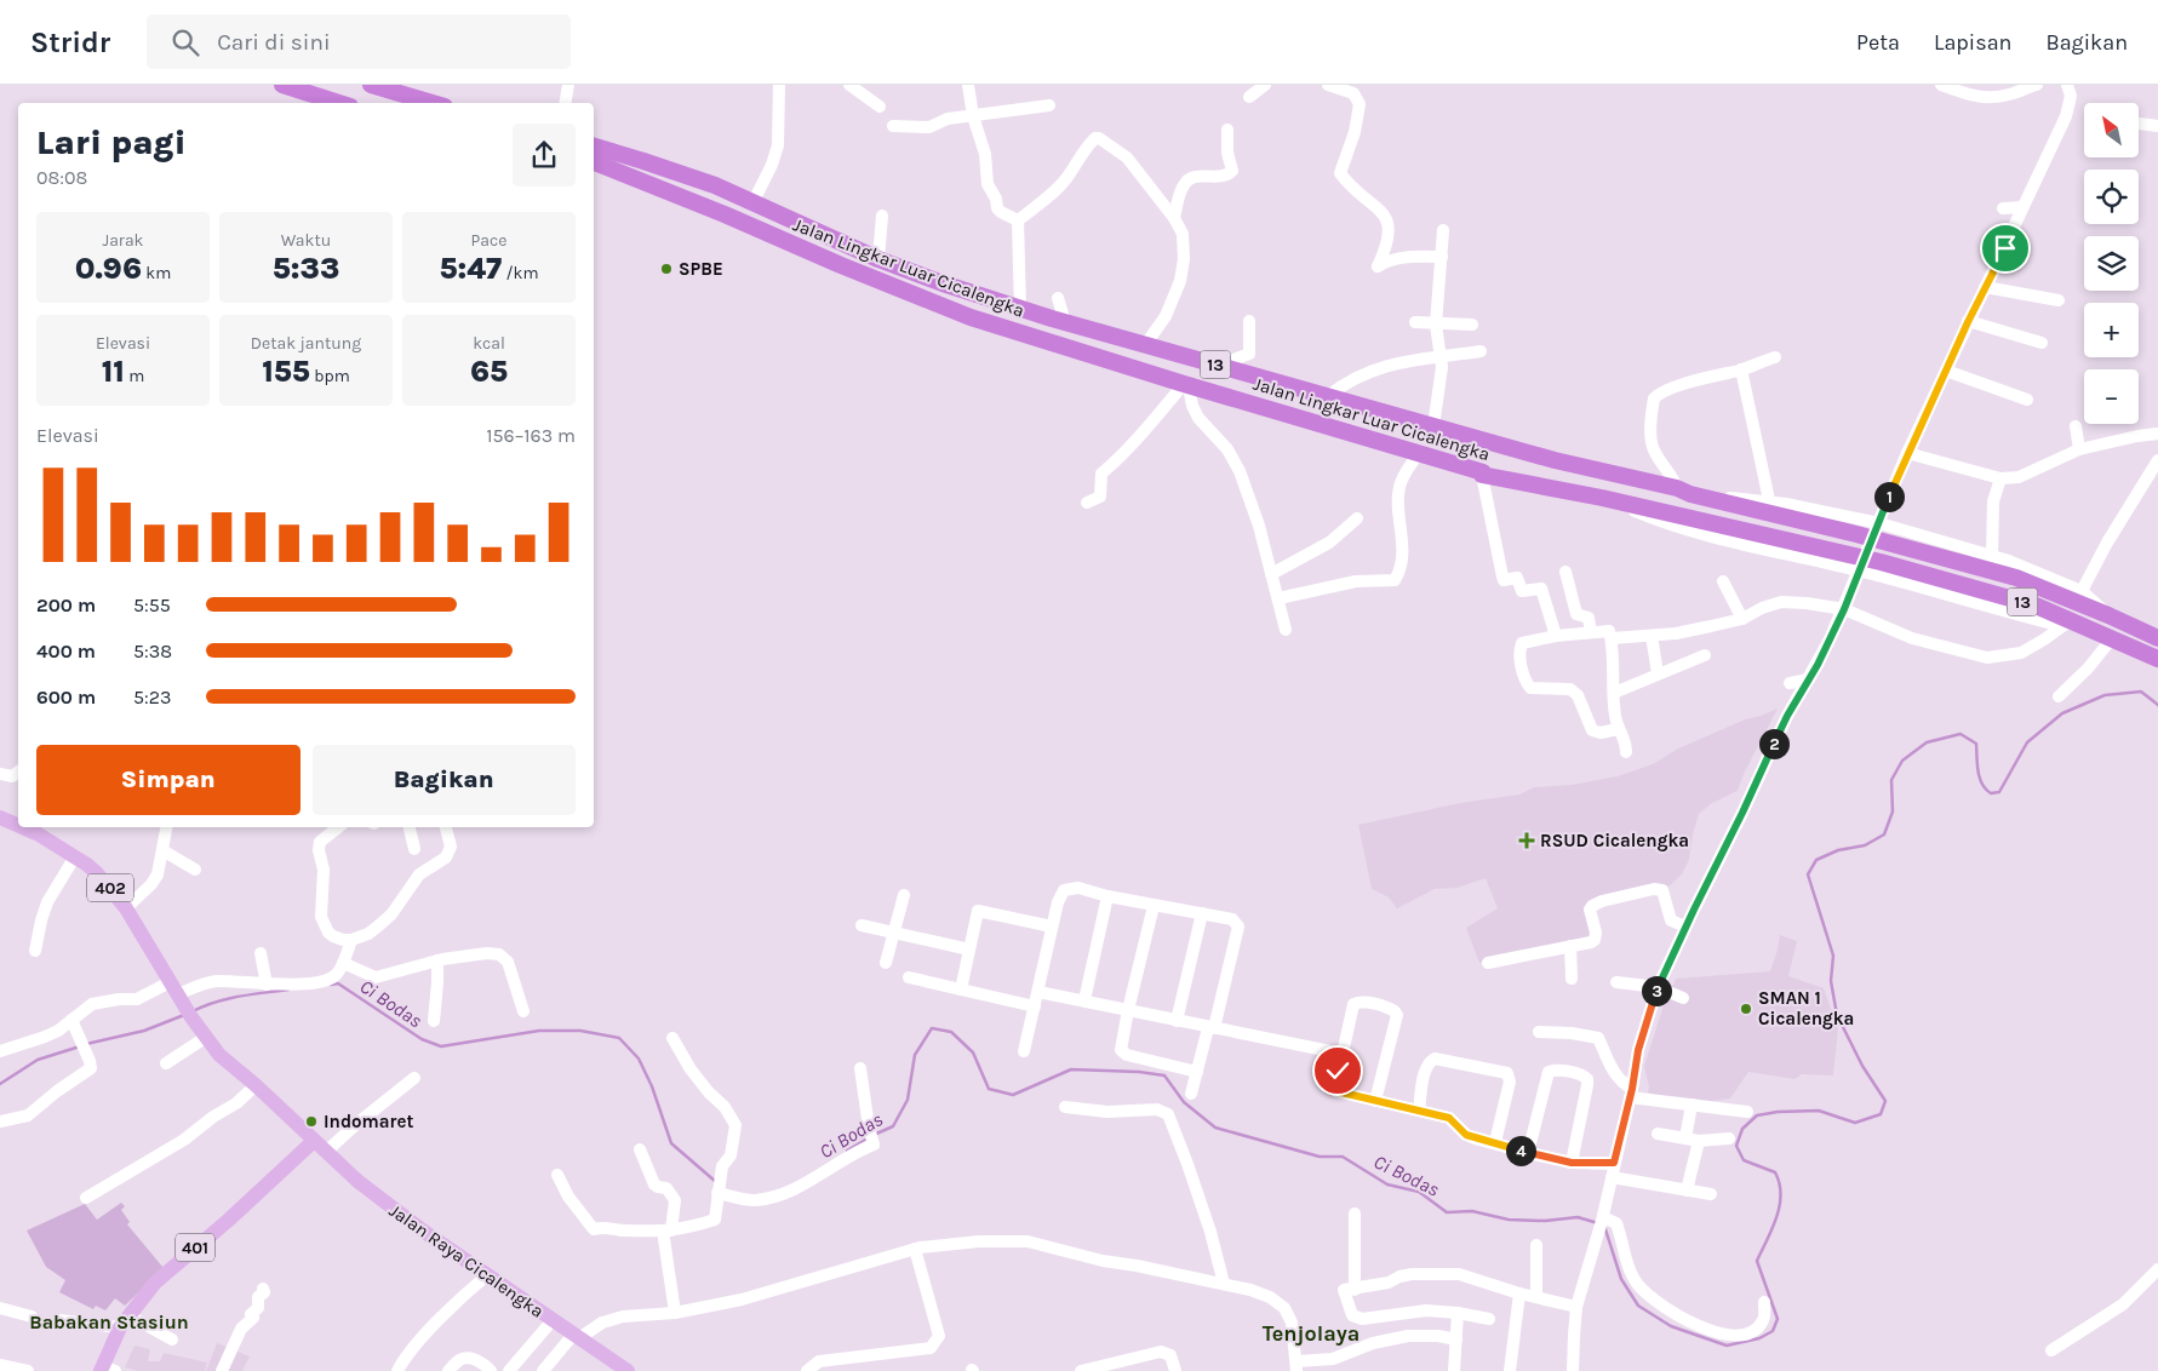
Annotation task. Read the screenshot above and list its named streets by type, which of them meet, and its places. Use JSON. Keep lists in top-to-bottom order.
{
  "streets": {
    "highway": ["Jalan Lingkar Luar Cicalengka", "13"],
    "main road": ["402", "401", "Jalan Raya Cicalengka"]
  },
  "crossings": [
    ["402", "401"],
    ["402", "Jalan Raya Cicalengka"],
    ["401", "Jalan Raya Cicalengka"]
  ],
  "districts": ["Babakan Stasiun", "Tenjolaya"],
  "water": ["Ci Bodas"],
  "places": {
    "other": ["SPBE", "SMAN 1 Cicalengka", "Indomaret"],
    "health": ["RSUD Cicalengka"]
  },
  "north": "top left",
  "page": {
    "header": "Stridr",
    "search": "Cari di sini",
    "nav": ["Peta", "Lapisan", "Bagikan"],
    "map_buttons": ["+", "−"],
    "heading": ["Lari pagi", "08:08"],
    "stats": [
      ["Jarak", "0.96 km"],
      ["Waktu", "5:33"],
      ["Pace", "5:47 /km"],
      ["Elevasi", "11 m"],
      ["Detak jantung", "155 bpm"],
      ["kcal", "65"]
    ],
    "chart": ["Elevasi", "156–163 m"],
    "pins": [
      "1",
      "2",
      "3",
      "4"
    ],
    "list": [
      {
        "name": "200 m",
        "note": "5:55"
      },
      {
        "name": "400 m",
        "note": "5:38"
      },
      {
        "name": "600 m",
        "note": "5:23"
      }
    ],
    "buttons": ["Simpan", "Bagikan"]
  }
}
